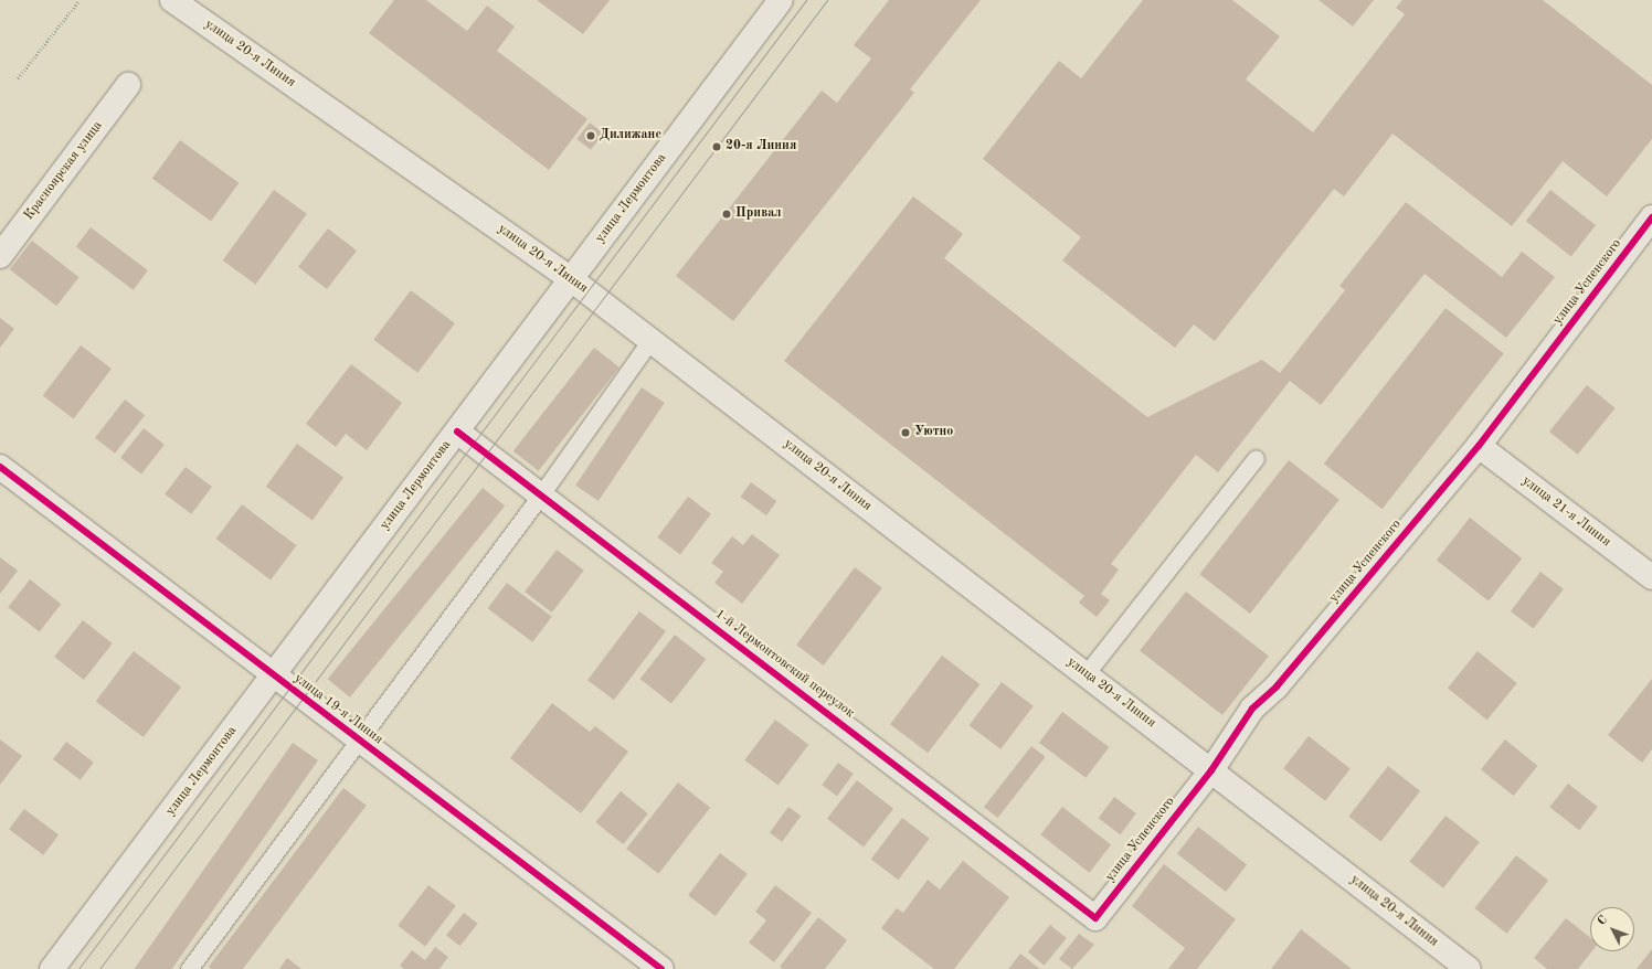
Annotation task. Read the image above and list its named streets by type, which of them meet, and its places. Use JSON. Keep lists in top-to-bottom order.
{
  "streets": {
    "street": [
      "улица 20-я Линия",
      "Красноярская улица",
      "улица Лермонтова",
      "улица Успенского",
      "улица 21-я Линия",
      "1-й Лермонтовский переулок",
      "улица 19-я Линия"
    ]
  },
  "crossings": [
    ["улица 20-я Линия", "улица Лермонтова"],
    ["улица 20-я Линия", "улица Успенского"],
    ["улица Лермонтова", "1-й Лермонтовский переулок"],
    ["улица Лермонтова", "улица 19-я Линия"],
    ["улица Успенского", "улица 21-я Линия"],
    ["улица Успенского", "1-й Лермонтовский переулок"]
  ],
  "places": [
    "Дилижанс",
    "20-я Линия",
    "Привал",
    "Уютно"
  ],
  "north": "top left"
}
